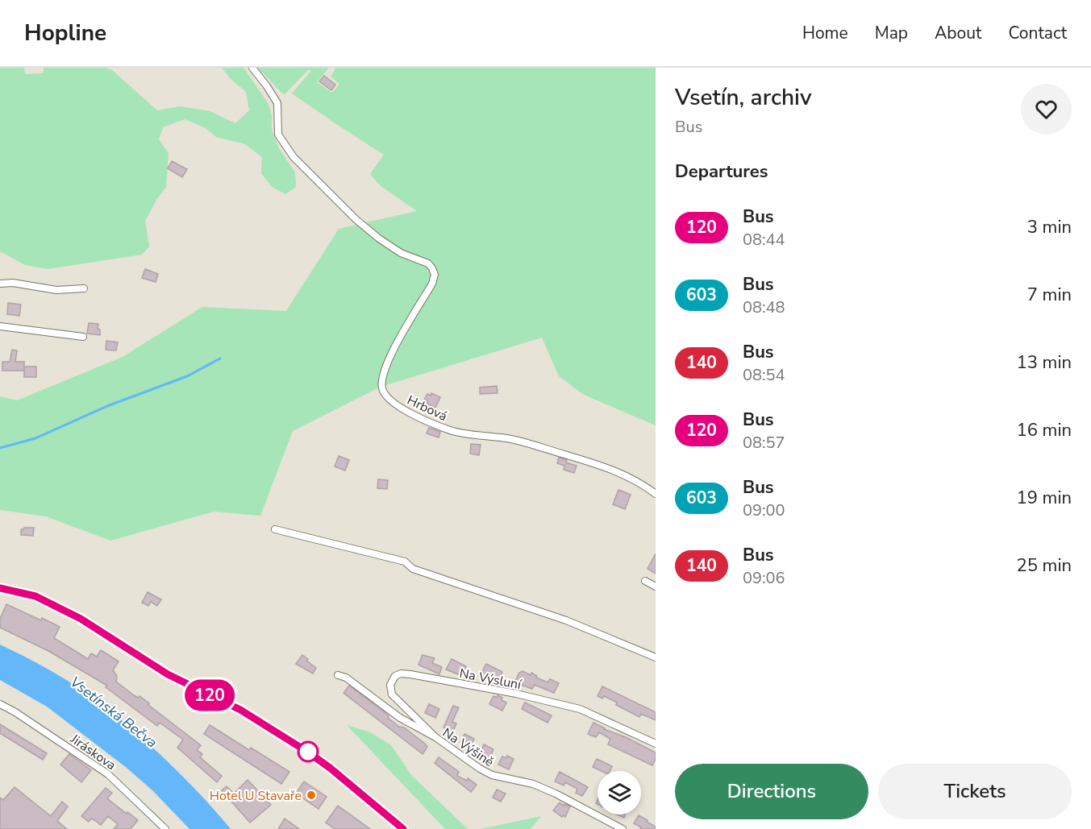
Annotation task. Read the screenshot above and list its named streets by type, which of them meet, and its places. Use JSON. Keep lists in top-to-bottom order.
{
  "streets": {
    "street": [
      "Hrbová",
      "Na Výsluní",
      "Na Výšině",
      "Jiráskova"
    ]
  },
  "crossings": [
    ["Na Výsluní", "Na Výšině"]
  ],
  "water": ["Vsetínská Bečva"],
  "places": ["Hotel U Stavaře"],
  "lines": ["bus line 120"],
  "page": {
    "header": "Hopline",
    "nav": [
      "Home",
      "Map",
      "About",
      "Contact"
    ],
    "on_map": "120",
    "heading": [
      ["Vsetín, archiv", "Bus"],
      "Departures"
    ],
    "list": [
      {
        "mark": "120",
        "name": "Bus",
        "note": "08:44",
        "value": "3 min"
      },
      {
        "mark": "603",
        "name": "Bus",
        "note": "08:48",
        "value": "7 min"
      },
      {
        "mark": "140",
        "name": "Bus",
        "note": "08:54",
        "value": "13 min"
      },
      {
        "mark": "120",
        "name": "Bus",
        "note": "08:57",
        "value": "16 min"
      },
      {
        "mark": "603",
        "name": "Bus",
        "note": "09:00",
        "value": "19 min"
      },
      {
        "mark": "140",
        "name": "Bus",
        "note": "09:06",
        "value": "25 min"
      }
    ],
    "buttons": ["Directions", "Tickets"]
  }
}
